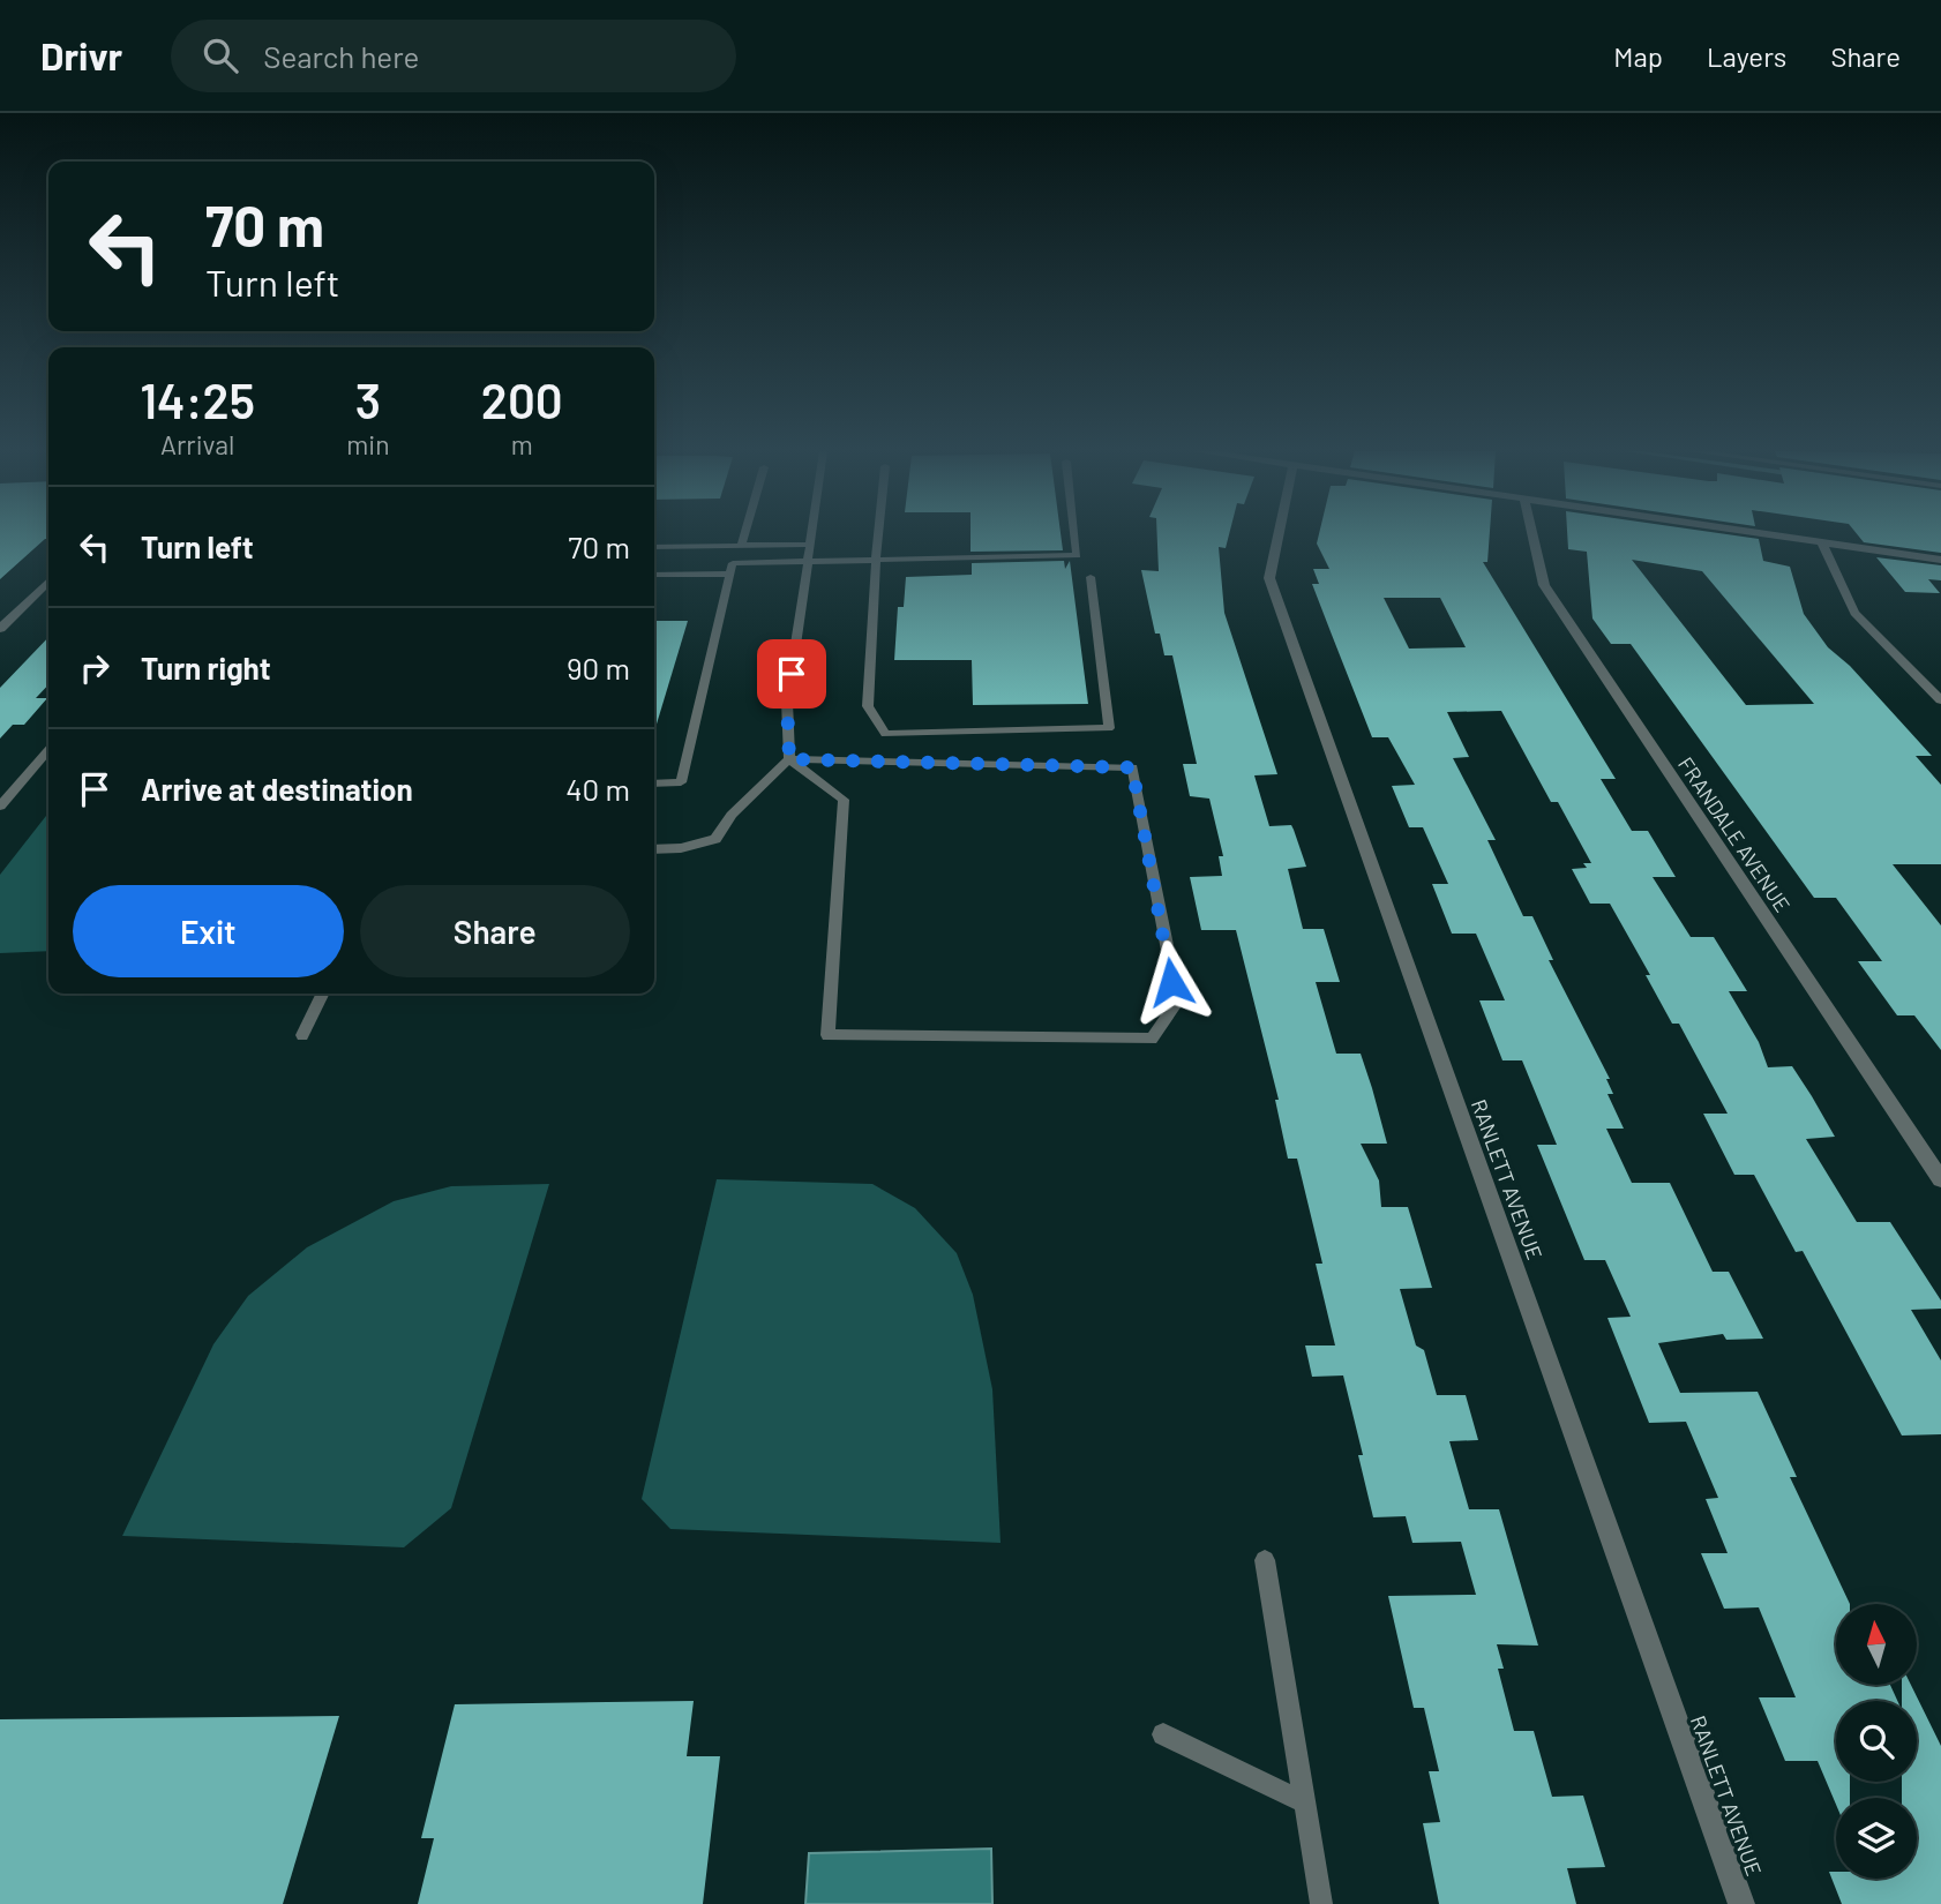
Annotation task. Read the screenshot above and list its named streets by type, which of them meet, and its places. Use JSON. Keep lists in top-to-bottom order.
{
  "streets": {
    "street": ["FRANDALE AVENUE", "RANLETT AVENUE"]
  },
  "north": "top",
  "page": {
    "header": "Drivr",
    "search": "Search here",
    "nav": ["Map", "Layers", "Share"],
    "turn": ["70 m", "Turn left"],
    "eta": [
      "14:25",
      "Arrival",
      "3",
      "min",
      "200",
      "m"
    ],
    "list": [
      {
        "name": "Turn left",
        "value": "70 m"
      },
      {
        "name": "Turn right",
        "value": "90 m"
      },
      {
        "name": "Arrive at destination",
        "value": "40 m"
      }
    ],
    "buttons": ["Exit", "Share"]
  }
}
